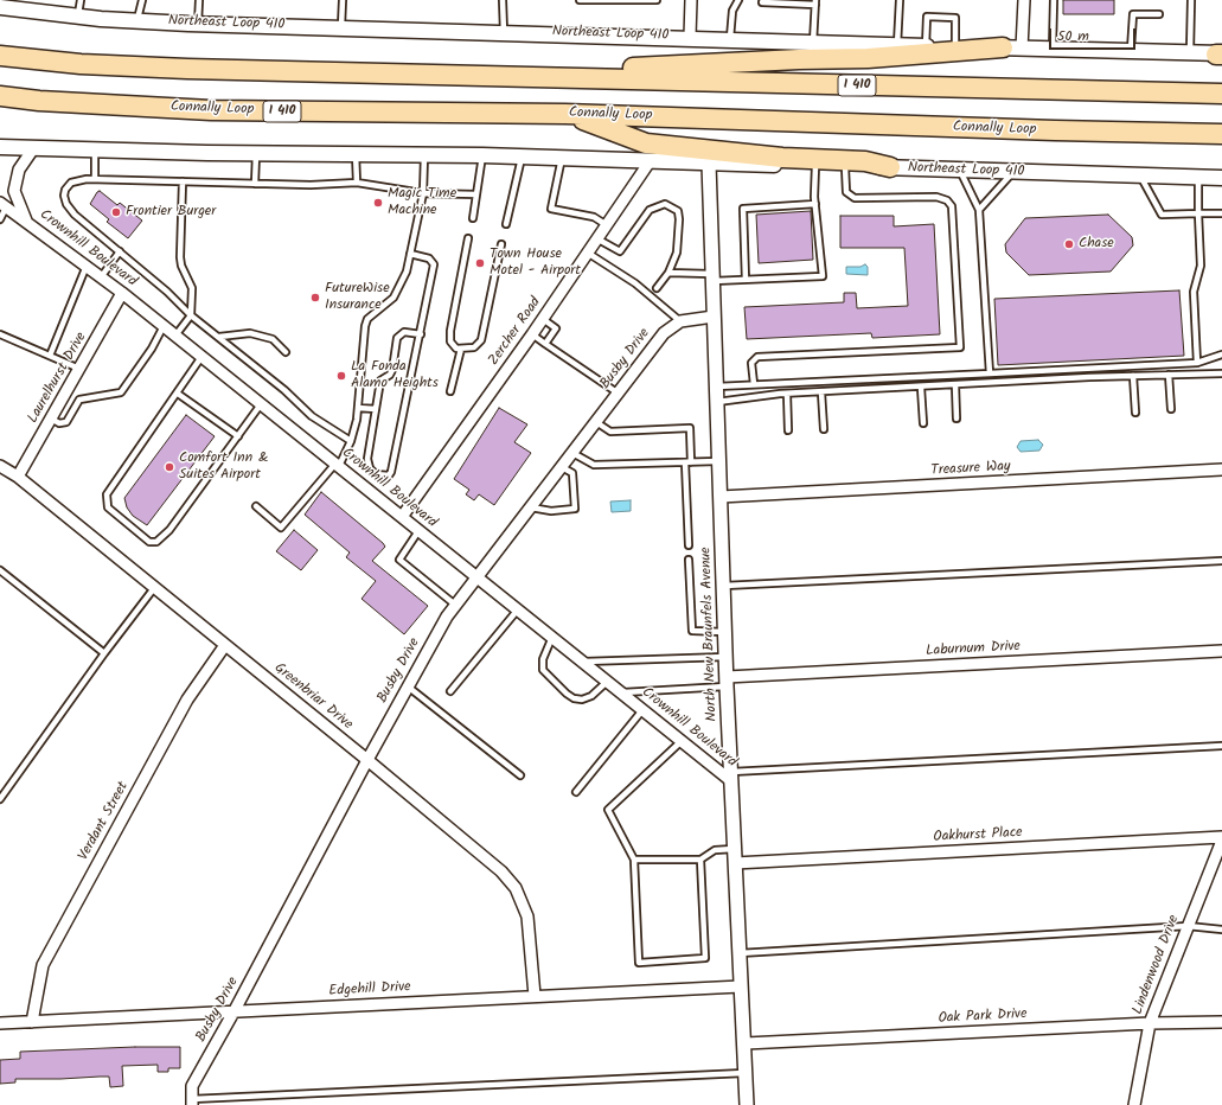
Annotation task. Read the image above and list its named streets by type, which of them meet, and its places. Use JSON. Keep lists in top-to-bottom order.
{
  "streets": {
    "highway": ["I 410", "Connally Loop"],
    "main road": ["Northeast Loop 410"],
    "street": [
      "Crownhill Boulevard",
      "Zercher Road",
      "Busby Drive",
      "Laurelhurst Drive",
      "Treasure Way",
      "North New Braunfels Avenue",
      "Laburnum Drive",
      "Greenbriar Drive",
      "Verdant Street",
      "Oakhurst Place",
      "Lindenwood Drive",
      "Edgehill Drive",
      "Oak Park Drive"
    ]
  },
  "crossings": [
    ["Northeast Loop 410", "Crownhill Boulevard"],
    ["Northeast Loop 410", "Zercher Road"],
    ["Northeast Loop 410", "North New Braunfels Avenue"],
    ["Crownhill Boulevard", "Zercher Road"],
    ["Crownhill Boulevard", "Busby Drive"],
    ["Crownhill Boulevard", "Laurelhurst Drive"],
    ["Crownhill Boulevard", "North New Braunfels Avenue"],
    ["Busby Drive", "North New Braunfels Avenue"],
    ["Busby Drive", "Greenbriar Drive"],
    ["Busby Drive", "Edgehill Drive"],
    ["Laurelhurst Drive", "Greenbriar Drive"],
    ["Treasure Way", "North New Braunfels Avenue"],
    ["North New Braunfels Avenue", "Laburnum Drive"],
    ["North New Braunfels Avenue", "Oakhurst Place"],
    ["North New Braunfels Avenue", "Edgehill Drive"],
    ["North New Braunfels Avenue", "Oak Park Drive"],
    ["Greenbriar Drive", "Verdant Street"],
    ["Greenbriar Drive", "Edgehill Drive"],
    ["Verdant Street", "Edgehill Drive"],
    ["Lindenwood Drive", "Oak Park Drive"]
  ],
  "places": [
    "Magic Time Machine",
    "Frontier Burger",
    "Chase",
    "Town House Motel - Airport",
    "FutureWise Insurance",
    "La Fonda Alamo Heights",
    "Comfort Inn & Suites Airport"
  ],
  "scale_bar": "50 m"
}
